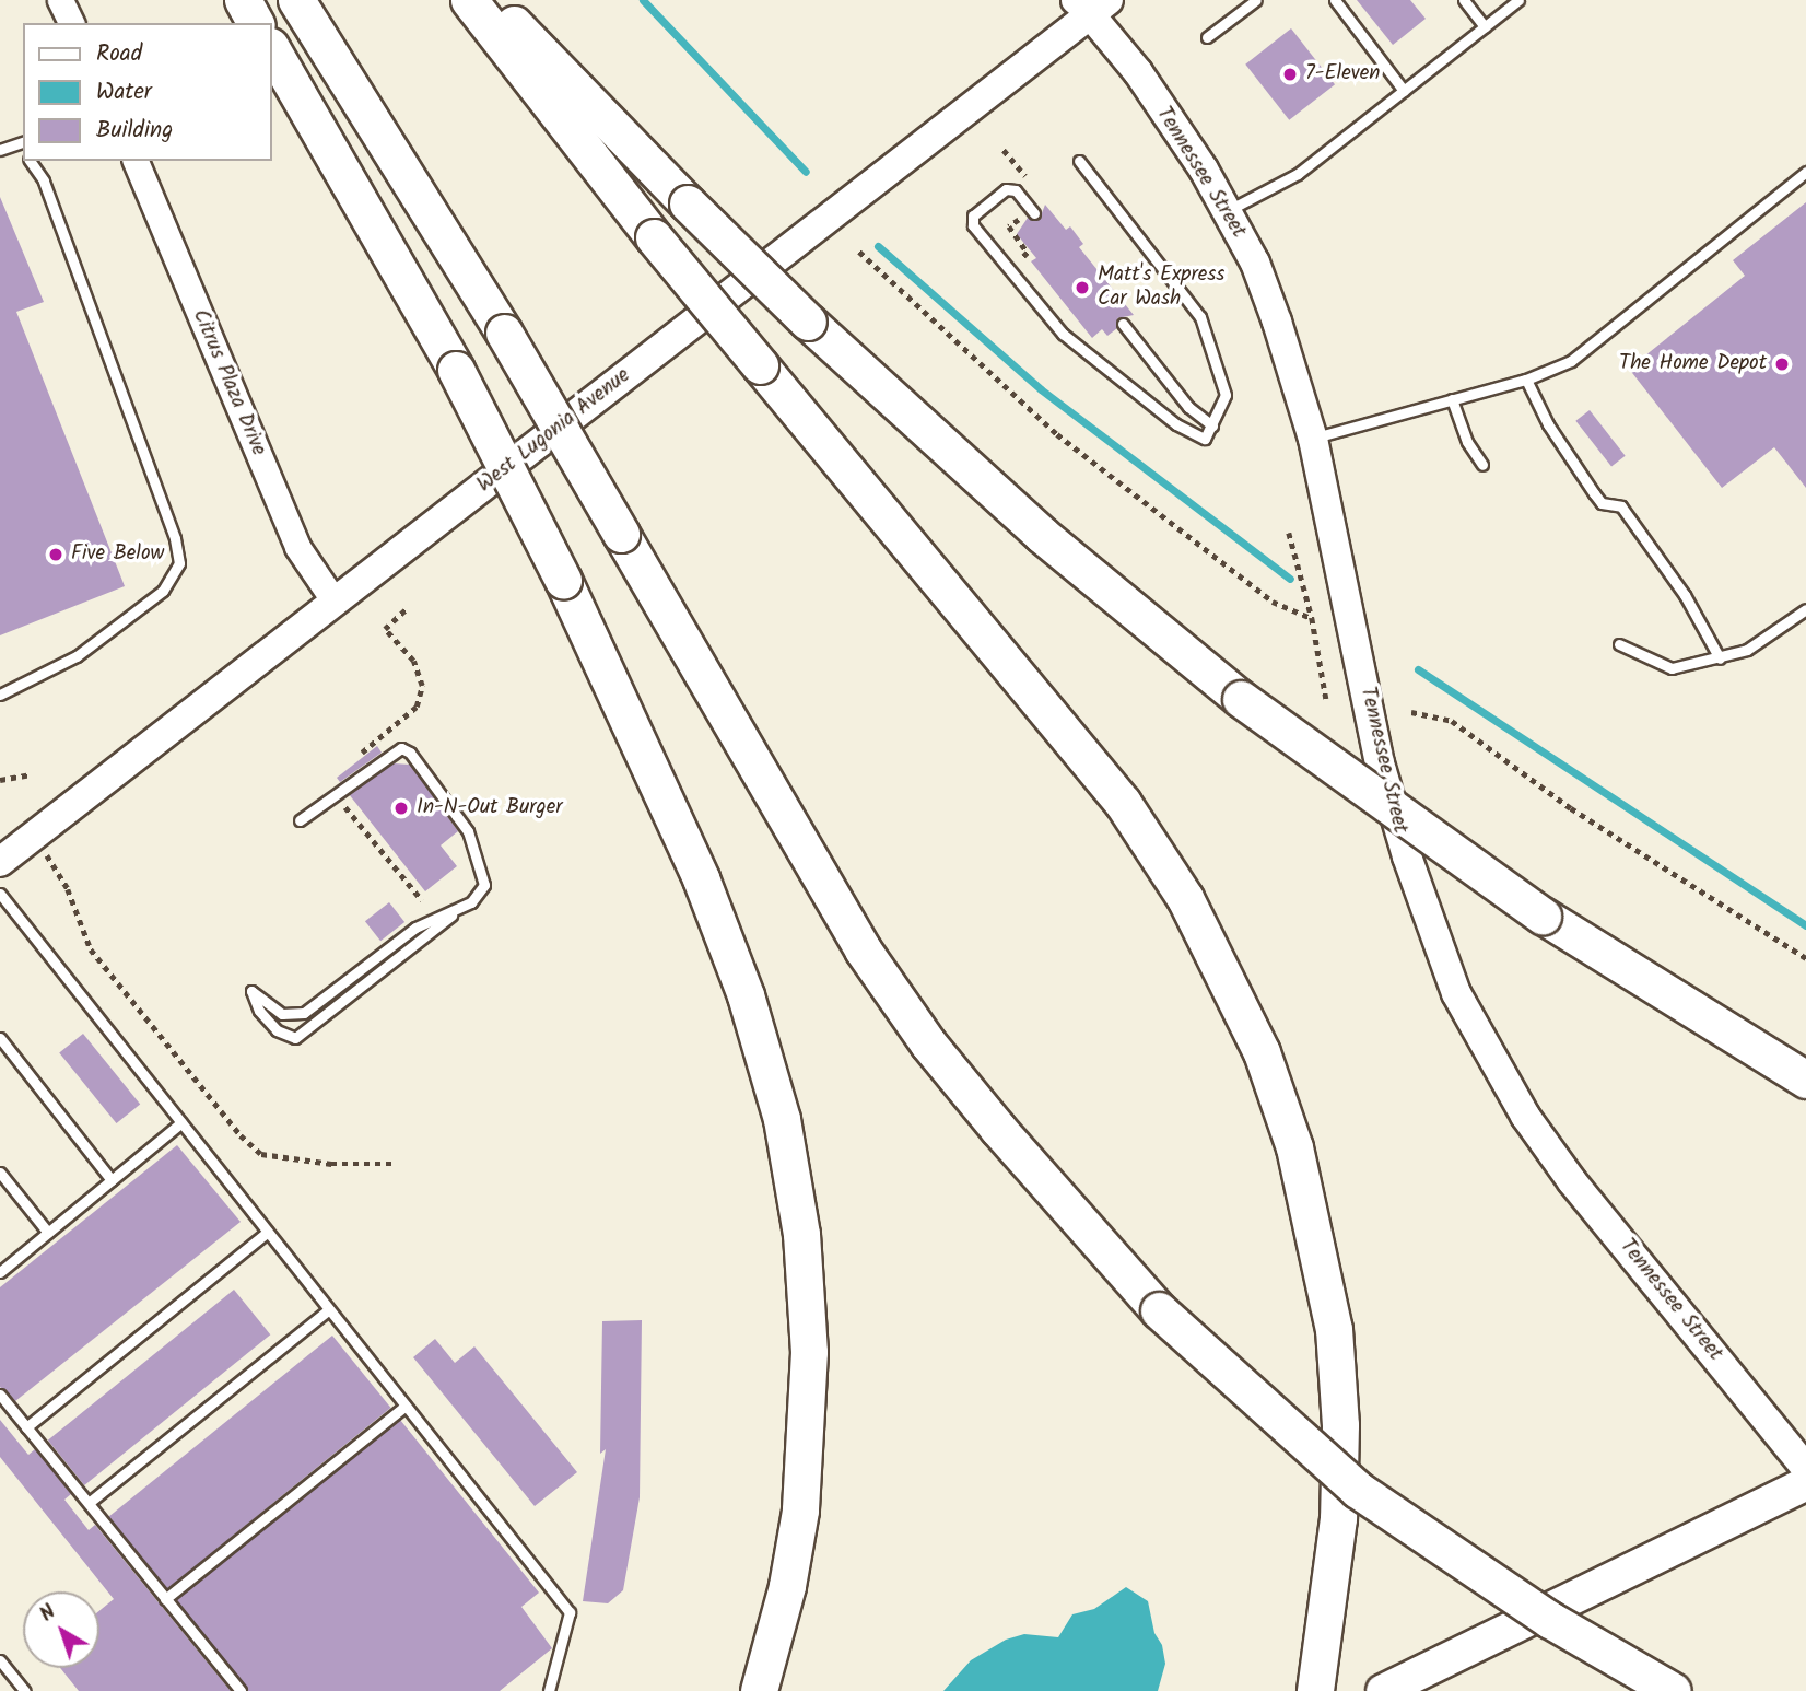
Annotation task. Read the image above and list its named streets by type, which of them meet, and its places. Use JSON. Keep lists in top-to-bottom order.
{
  "streets": {
    "main road": ["Tennessee Street", "West Lugonia Avenue"],
    "street": ["Citrus Plaza Drive"]
  },
  "crossings": [
    ["Tennessee Street", "West Lugonia Avenue"],
    ["Citrus Plaza Drive", "West Lugonia Avenue"]
  ],
  "places": [
    "7-Eleven",
    "Matt's Express Car Wash",
    "The Home Depot",
    "Five Below",
    "In-N-Out Burger"
  ],
  "legend": ["Road", "Water", "Building"],
  "north": "top left"
}
